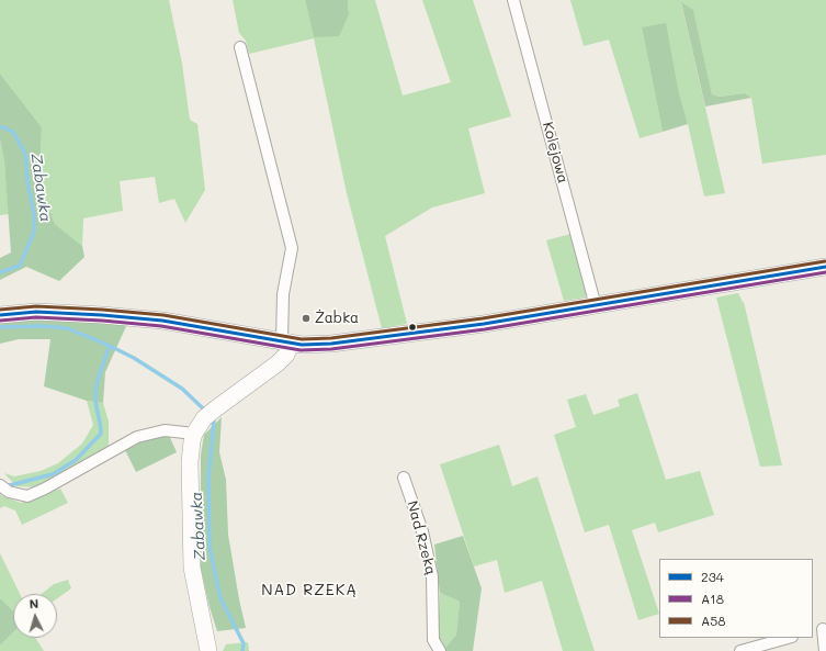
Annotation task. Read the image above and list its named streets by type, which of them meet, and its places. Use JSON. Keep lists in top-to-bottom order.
{
  "streets": {
    "street": ["Kolejowa", "Nad Rzeką"]
  },
  "districts": ["NAD RZEKĄ"],
  "water": ["Zabawka"],
  "places": ["Żabka"],
  "lines": ["transit line A58", "transit line 234", "transit line A18"],
  "legend": ["234", "A18", "A58"],
  "north": "top"
}
